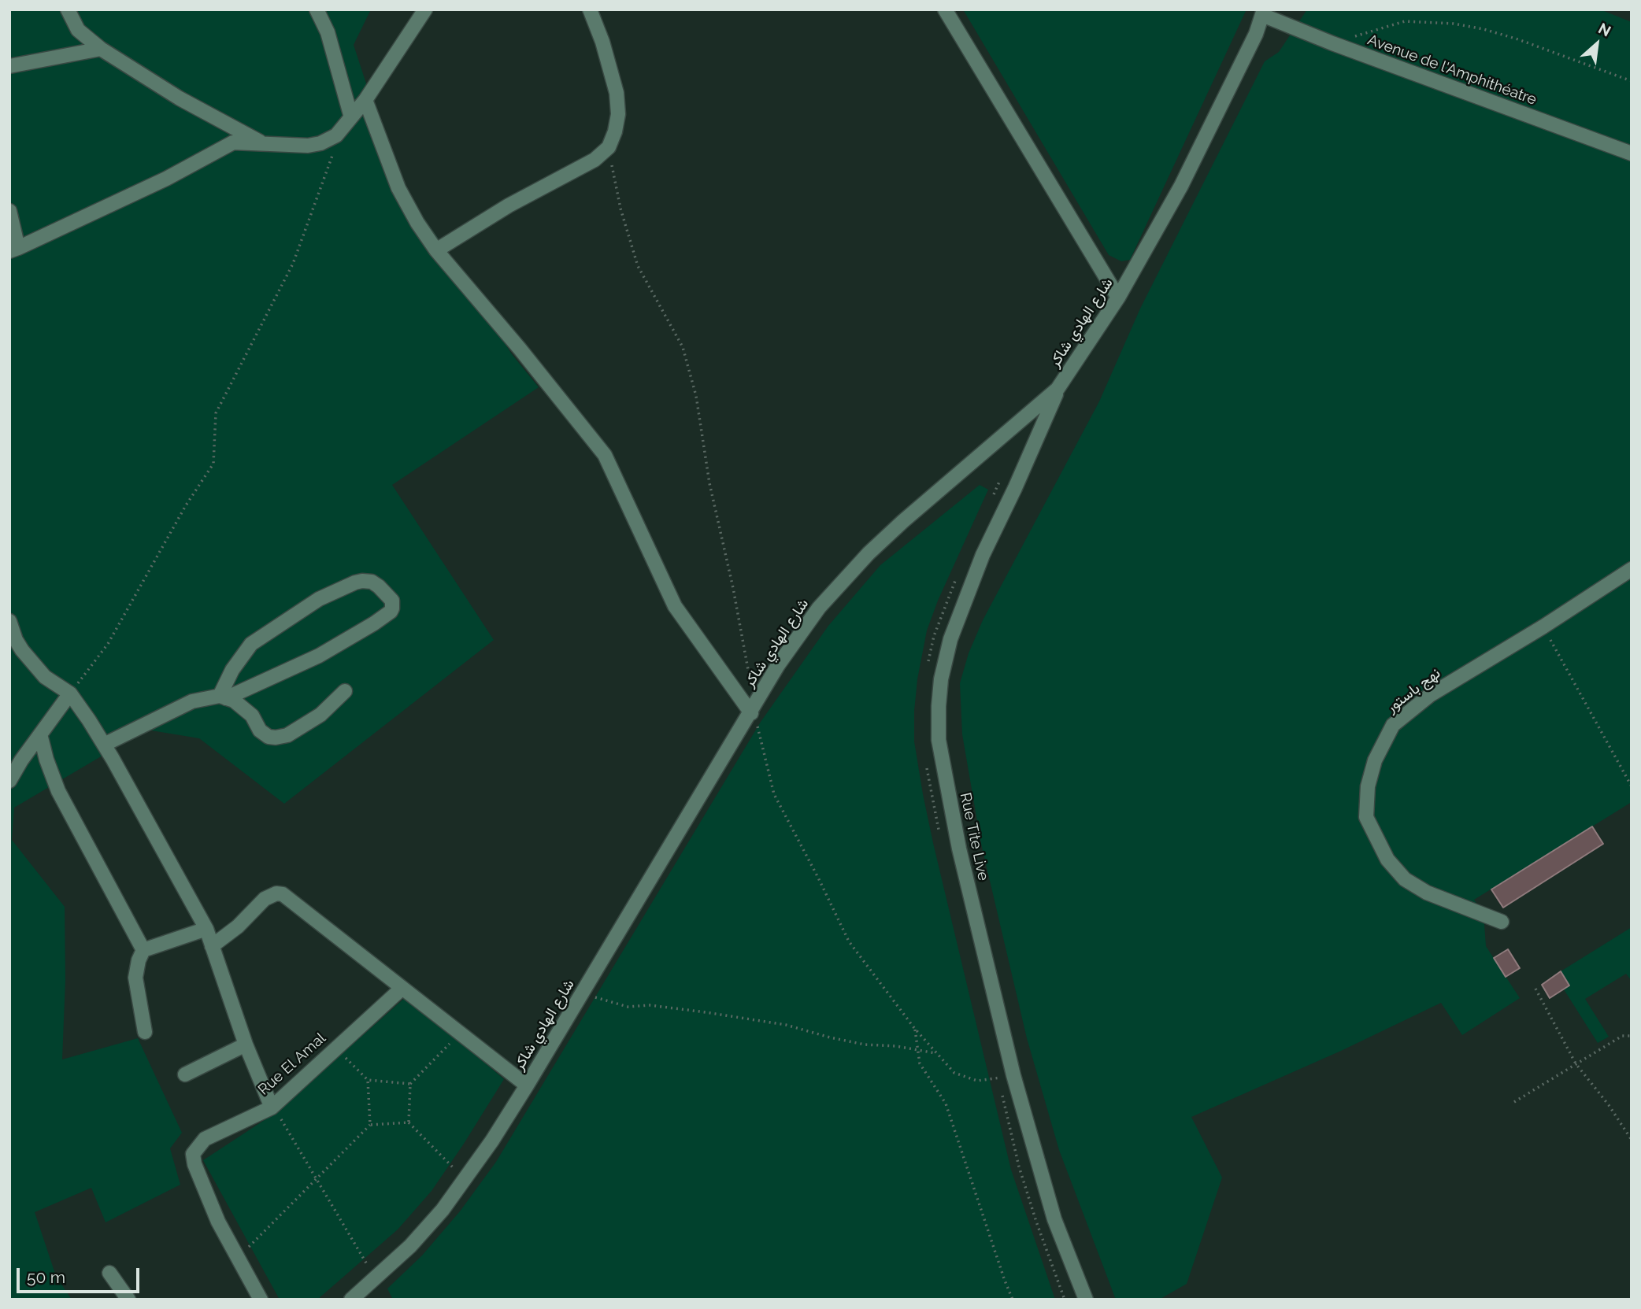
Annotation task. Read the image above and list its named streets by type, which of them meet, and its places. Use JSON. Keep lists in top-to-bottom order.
{
  "streets": {
    "street": [
      "Avenue de l'Amphithéatre",
      "شارع الهادي شاكر",
      "نهج باستور",
      "Rue Tite Live",
      "Rue El Amal"
    ]
  },
  "crossings": [
    ["Avenue de l'Amphithéatre", "شارع الهادي شاكر"],
    ["شارع الهادي شاكر", "Rue Tite Live"]
  ],
  "scale_bar": "50 m",
  "north": "top right"
}
